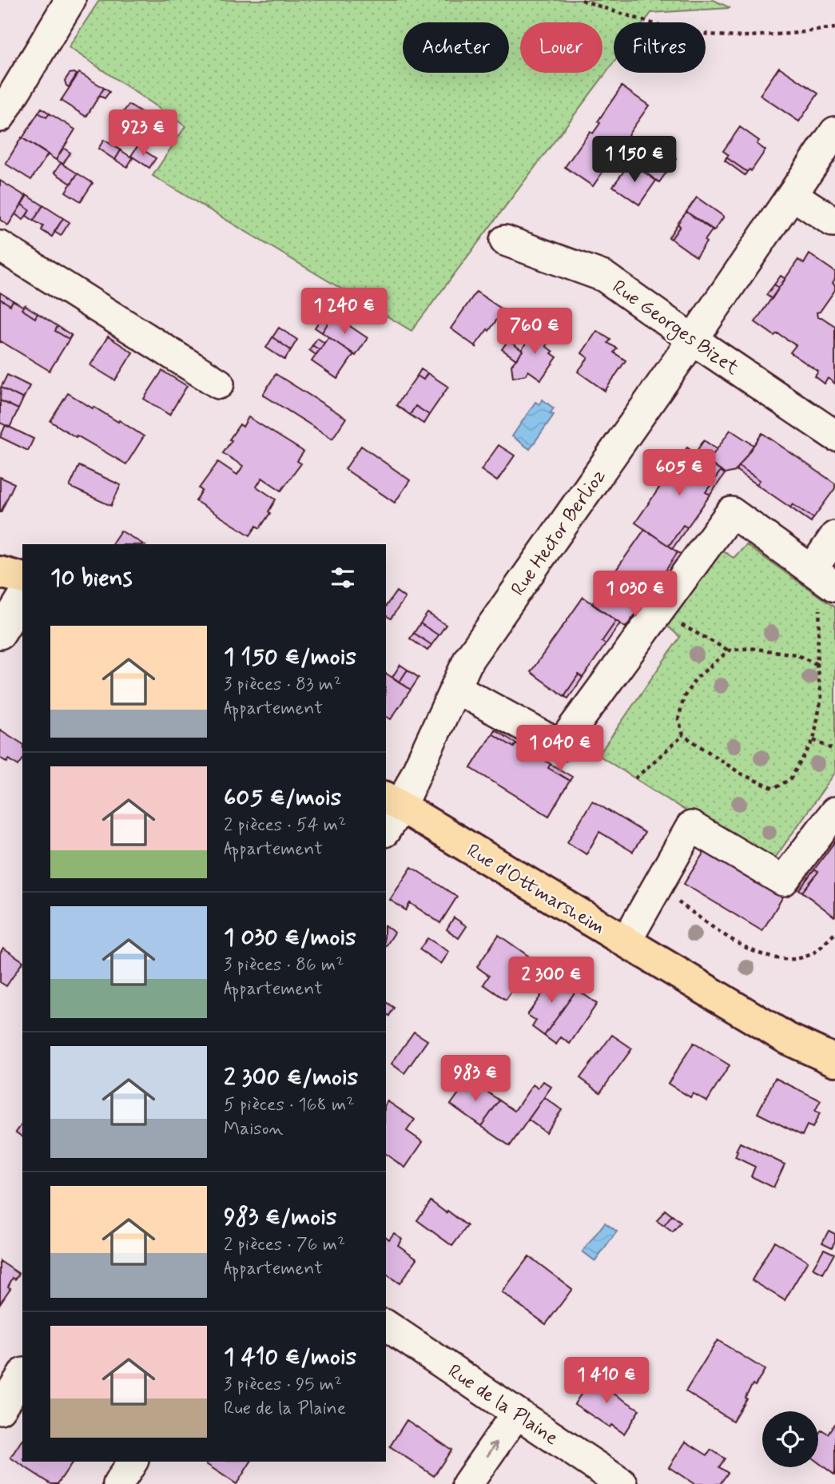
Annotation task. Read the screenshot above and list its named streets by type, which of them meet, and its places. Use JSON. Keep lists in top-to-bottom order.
{
  "streets": {
    "main road": ["Rue d'Ottmarsheim"],
    "street": ["Rue Georges Bizet", "Rue Hector Berlioz", "Rue de la Plaine"]
  },
  "crossings": [
    ["Rue Georges Bizet", "Rue Hector Berlioz"],
    ["Rue Hector Berlioz", "Rue d'Ottmarsheim"]
  ],
  "page": {
    "chip": ["Acheter", "Louer", "Filtres"],
    "price": [
      "923 €",
      "1 150 €",
      "1 240 €",
      "760 €",
      "605 €",
      "1 030 €",
      "1 040 €",
      "2 300 €",
      "983 €",
      "1 410 €"
    ],
    "heading": "10 biens",
    "list": [
      {
        "name": "1 150 €/mois",
        "note": "3 pièces · 83 m² · Appartement"
      },
      {
        "name": "605 €/mois",
        "note": "2 pièces · 54 m² · Appartement"
      },
      {
        "name": "1 030 €/mois",
        "note": "3 pièces · 86 m² · Appartement"
      },
      {
        "name": "2 300 €/mois",
        "note": "5 pièces · 168 m² · Maison"
      },
      {
        "name": "983 €/mois",
        "note": "2 pièces · 76 m² · Appartement"
      },
      {
        "name": "1 410 €/mois",
        "note": "3 pièces · 95 m² · Rue de la Plaine"
      }
    ]
  }
}
